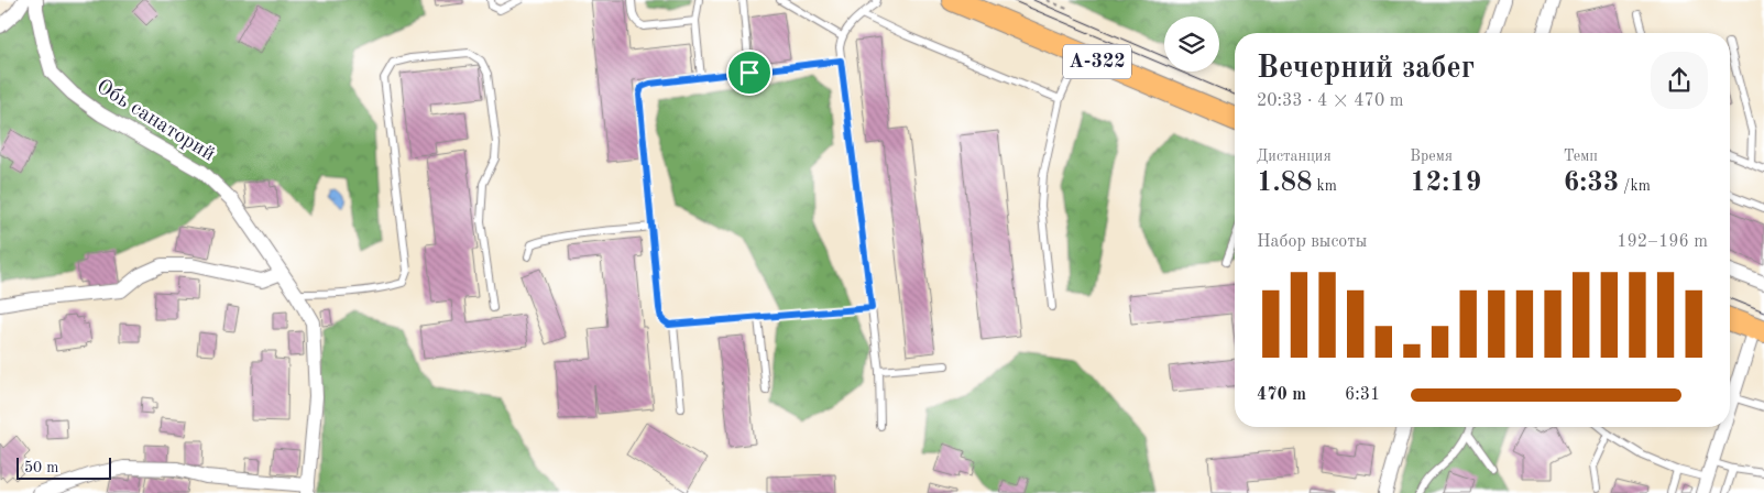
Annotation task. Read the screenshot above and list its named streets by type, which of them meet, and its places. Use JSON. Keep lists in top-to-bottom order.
{
  "streets": {
    "highway": ["А-322"],
    "street": ["Обь санаторий"]
  },
  "scale_bar": "50 m",
  "page": {
    "heading": ["Вечерний забег", "20:33 · 4 × 470 m"],
    "stats": [
      ["Дистанция", "1.88 km"],
      ["Время", "12:19"],
      ["Темп", "6:33 /km"]
    ],
    "chart": ["Набор высоты", "192–196 m"],
    "list": [
      {
        "name": "470 m",
        "note": "6:31"
      }
    ],
    "scale": "50 m"
  }
}
